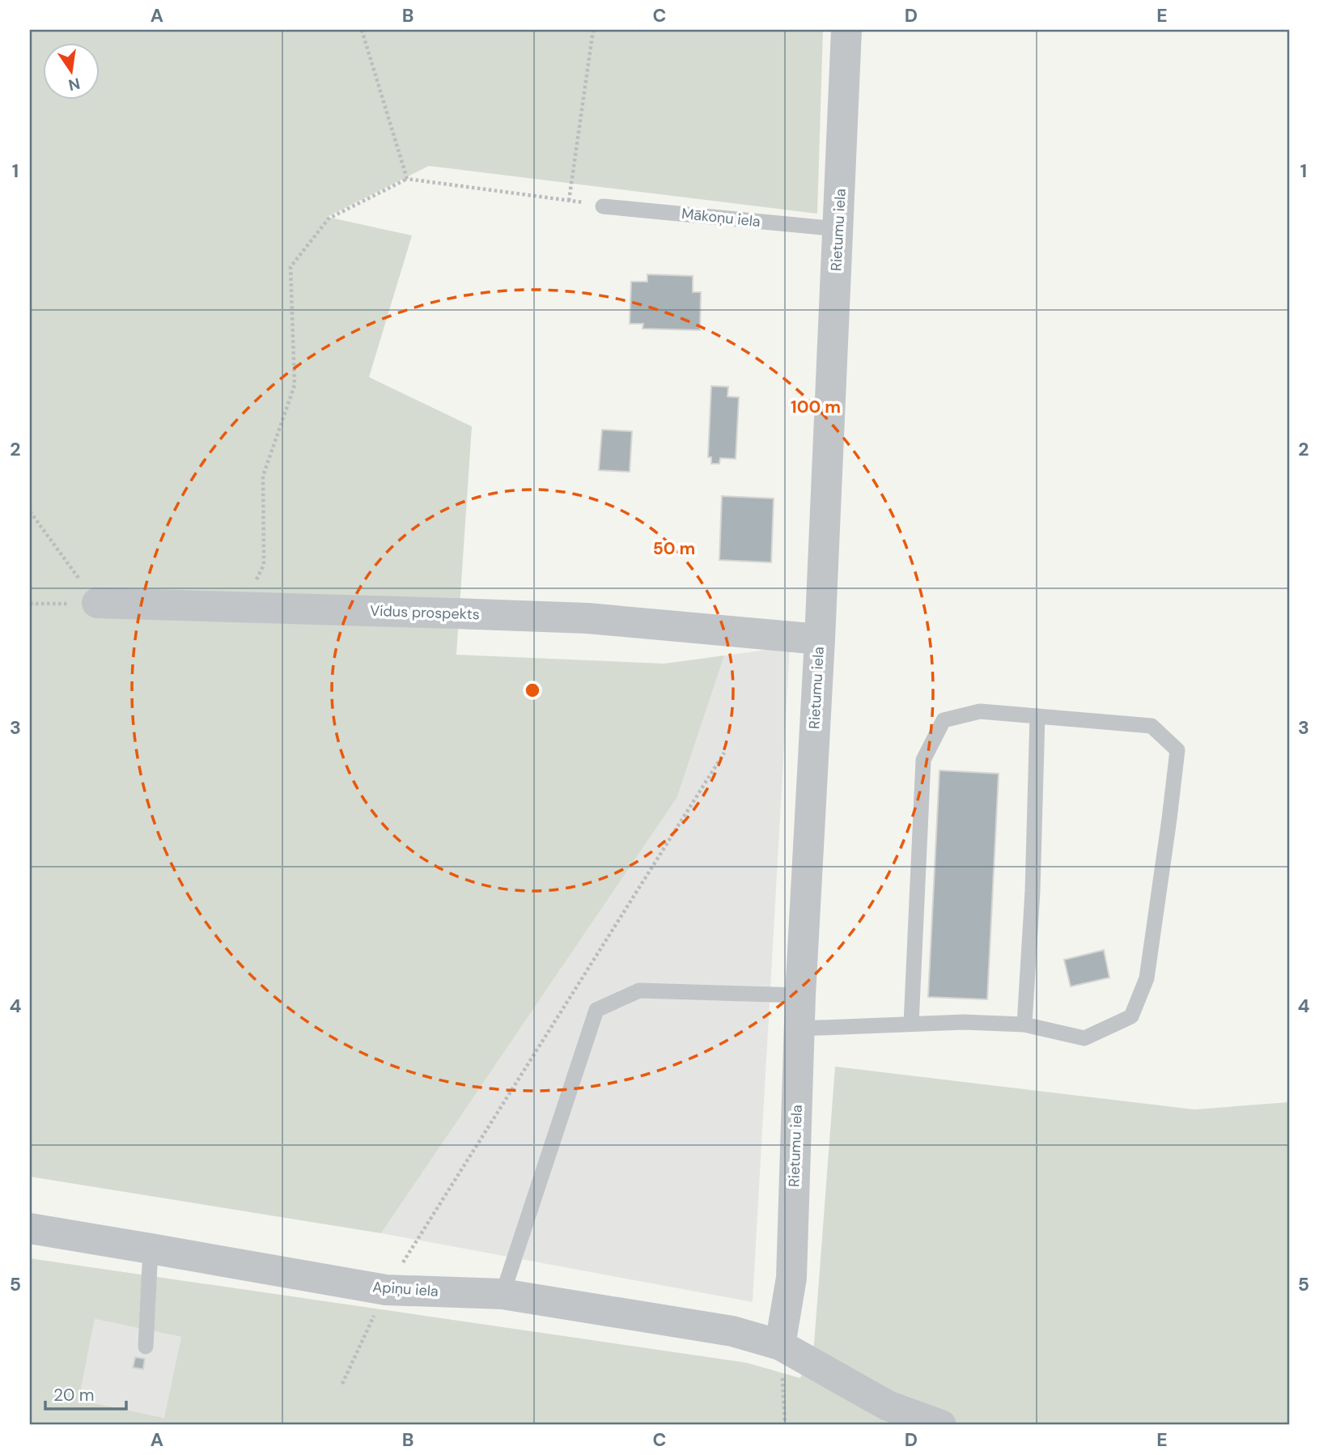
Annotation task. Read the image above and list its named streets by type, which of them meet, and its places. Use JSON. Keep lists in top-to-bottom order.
{
  "streets": {
    "street": ["Rietumu iela", "Vidus prospekts", "Apiņu iela"],
    "lane": ["Mākoņu iela"]
  },
  "crossings": [
    ["Mākoņu iela", "Rietumu iela"],
    ["Rietumu iela", "Vidus prospekts"],
    ["Rietumu iela", "Apiņu iela"]
  ],
  "scale_bar": "20 m",
  "north": "bottom",
  "grid": {
    "columns": [
      "A",
      "B",
      "C",
      "D",
      "E"
    ],
    "rows": [
      "1",
      "2",
      "3",
      "4",
      "5"
    ]
  },
  "rings": ["100 m", "50 m"]
}
